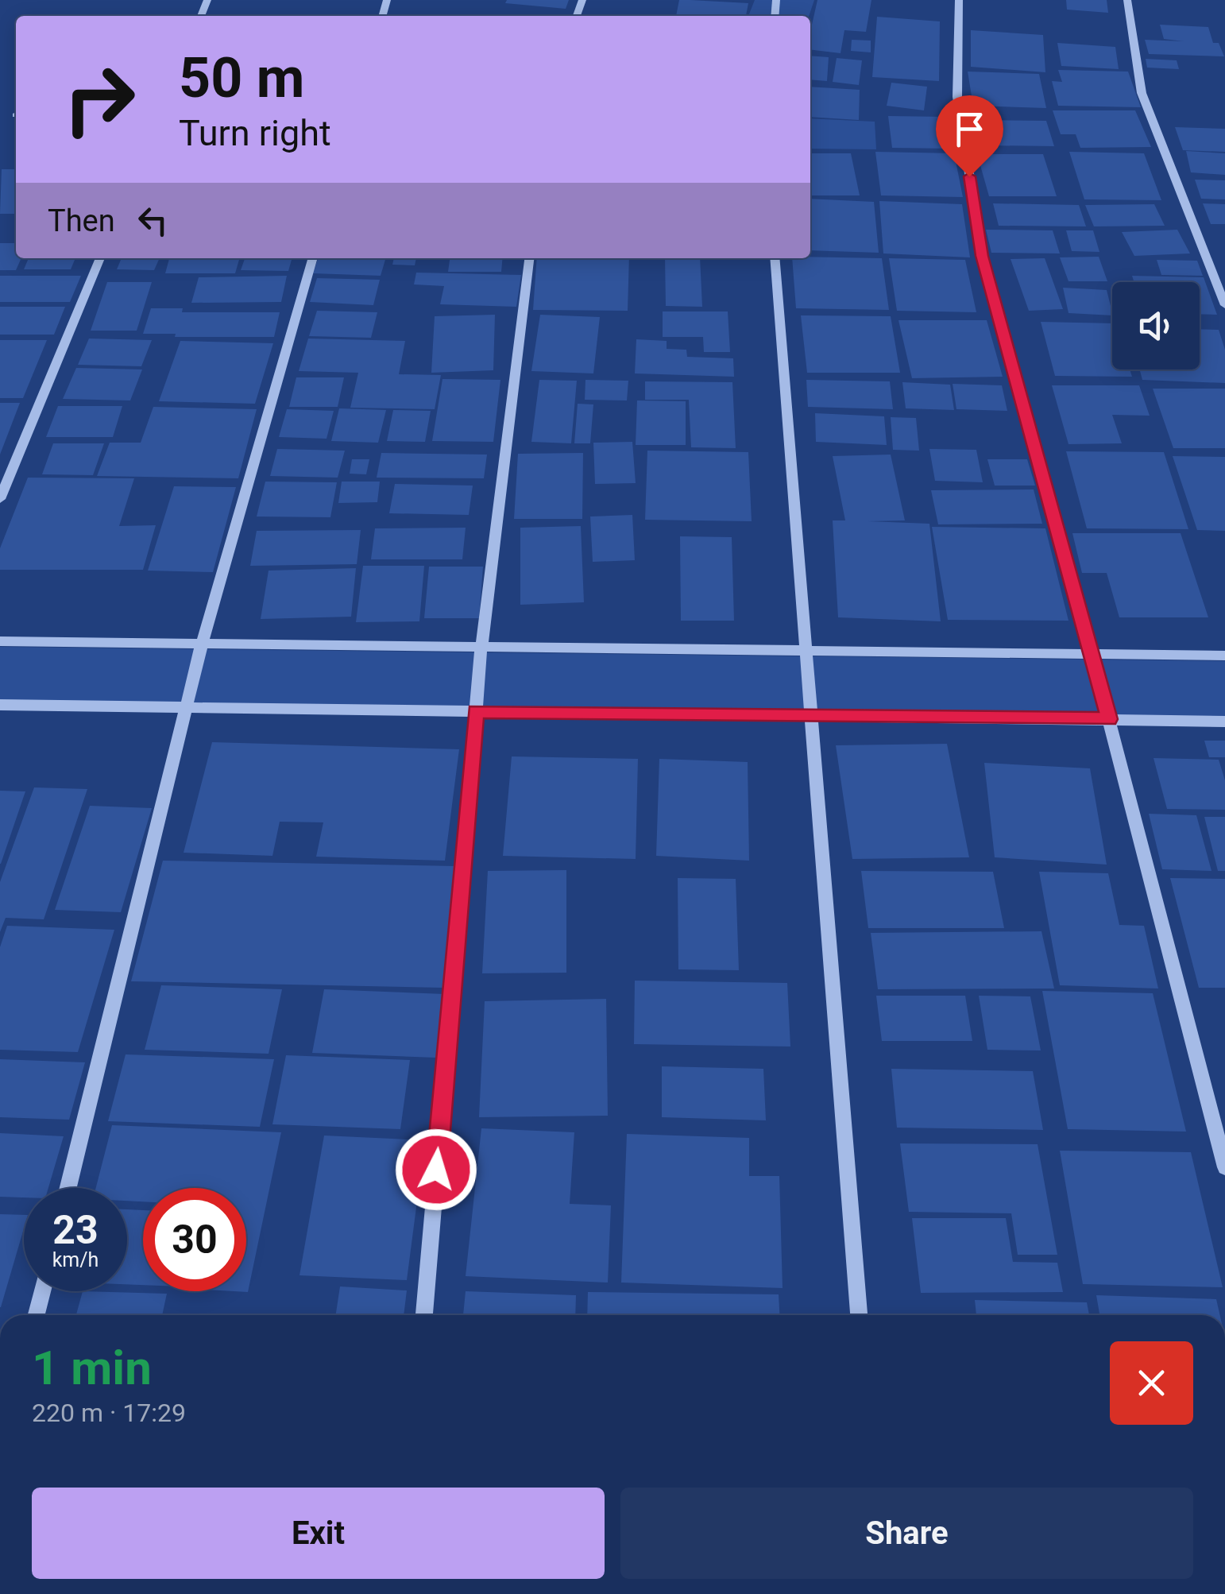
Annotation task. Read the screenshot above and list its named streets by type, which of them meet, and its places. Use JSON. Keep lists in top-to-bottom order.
{
  "page": {
    "turn": ["50 m", "Turn right"],
    "then": "Then",
    "speed": "23 km/h",
    "limit": "30",
    "heading": ["1 min", "220 m · 17:29"],
    "buttons": ["Exit", "Share"]
  }
}
